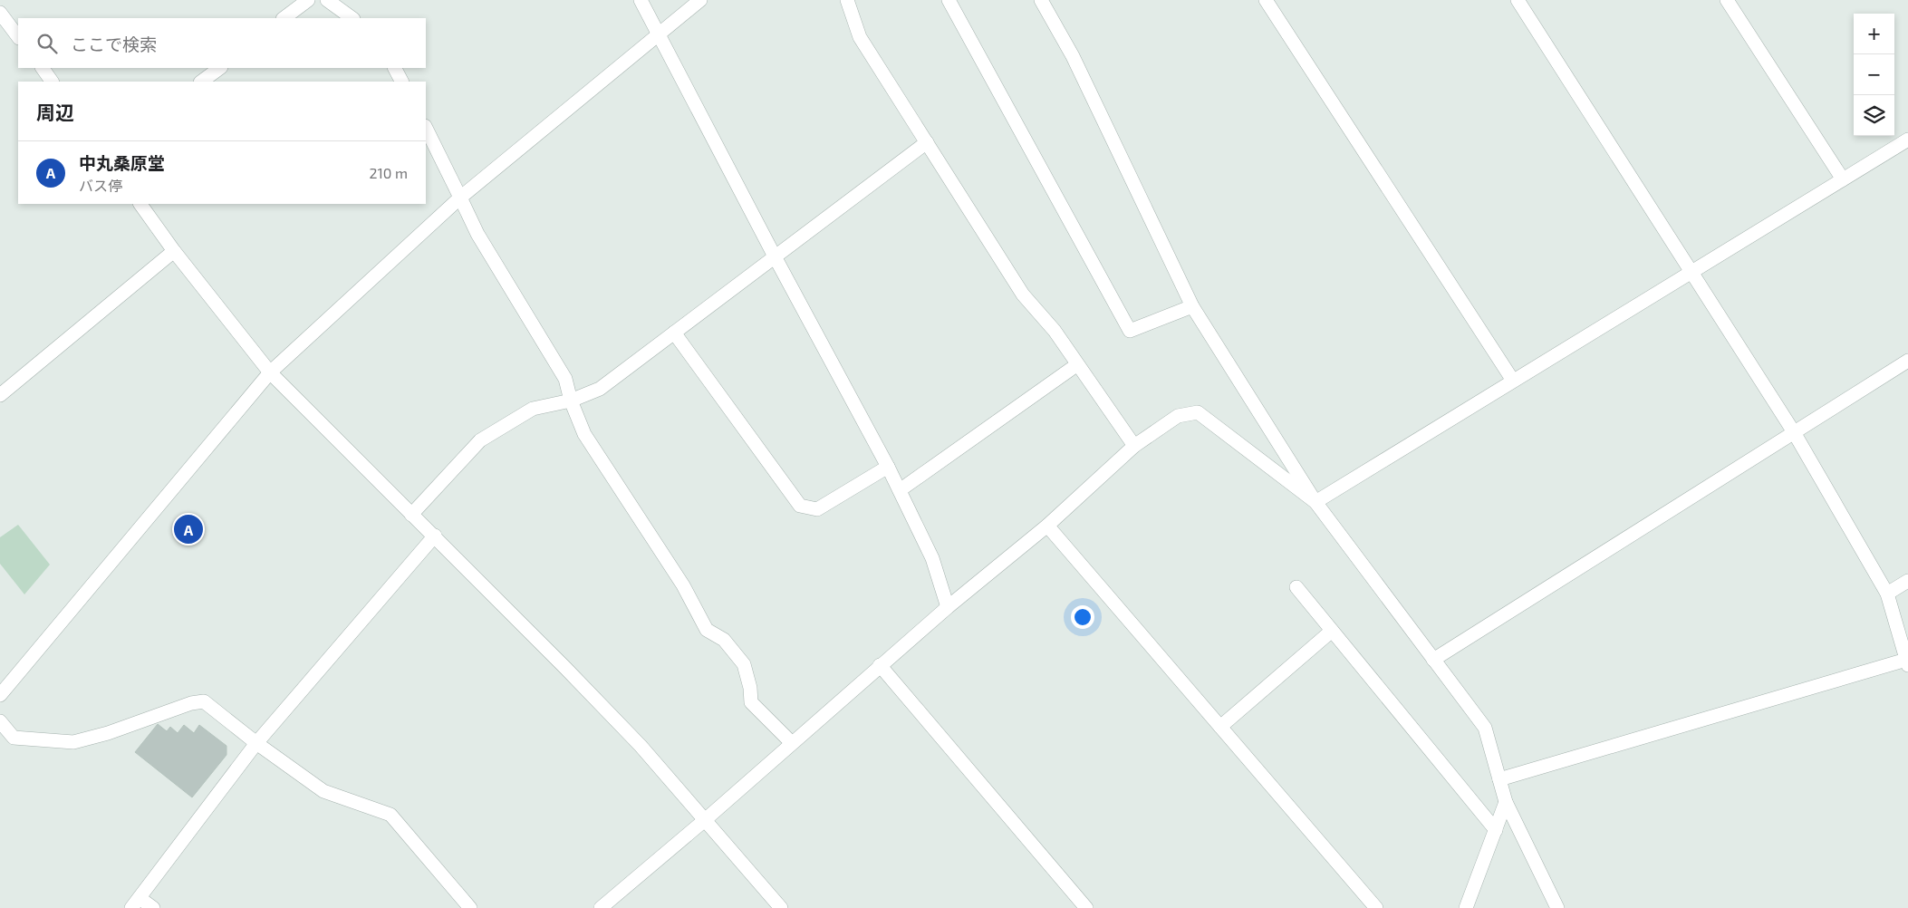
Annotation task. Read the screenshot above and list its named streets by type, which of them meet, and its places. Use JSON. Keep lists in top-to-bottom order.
{
  "page": {
    "map_buttons": ["+", "−"],
    "search": "ここで検索",
    "heading": "周辺",
    "list": [
      {
        "mark": "A",
        "name": "中丸桑原堂",
        "note": "バス停",
        "value": "210 m"
      }
    ],
    "pins": "A"
  }
}
